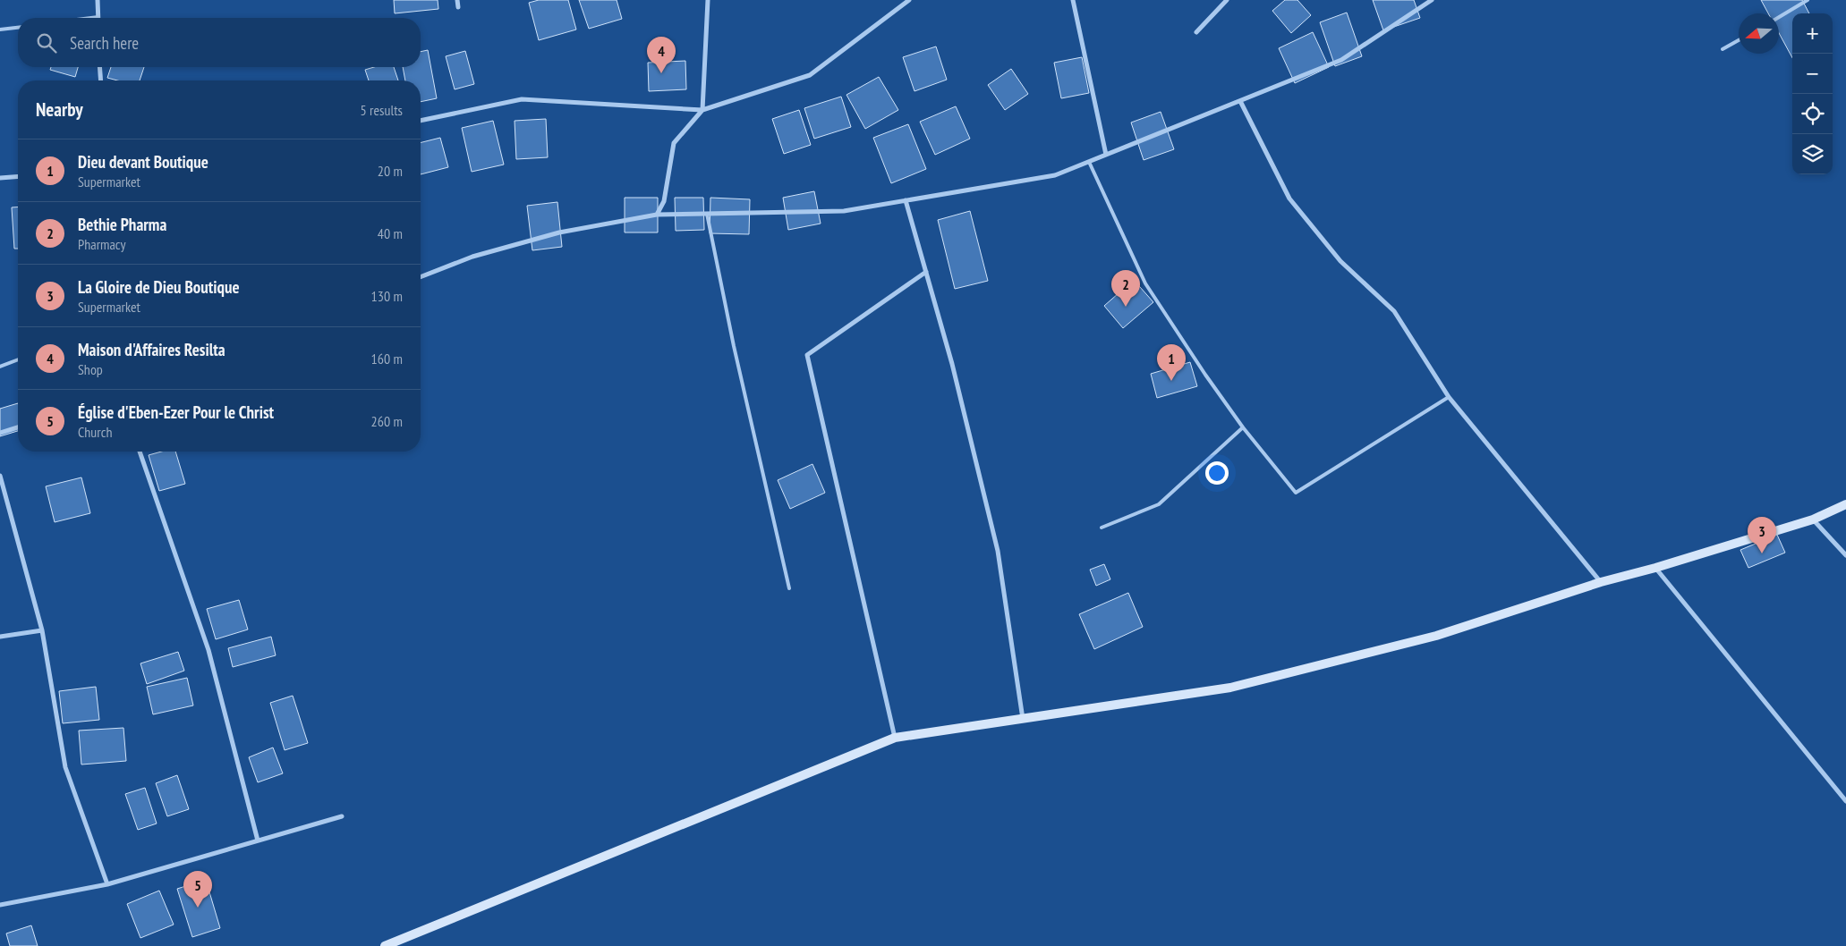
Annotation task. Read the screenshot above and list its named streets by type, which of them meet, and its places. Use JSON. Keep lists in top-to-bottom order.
{
  "north": "left",
  "page": {
    "map_buttons": ["+", "−"],
    "search": "Search here",
    "pins": [
      "4",
      "2",
      "1",
      "3",
      "5"
    ],
    "heading": ["Nearby", "5 results"],
    "list": [
      {
        "mark": "1",
        "name": "Dieu devant Boutique",
        "note": "Supermarket",
        "value": "20 m"
      },
      {
        "mark": "2",
        "name": "Bethie Pharma",
        "note": "Pharmacy",
        "value": "40 m"
      },
      {
        "mark": "3",
        "name": "La Gloire de Dieu Boutique",
        "note": "Supermarket",
        "value": "130 m"
      },
      {
        "mark": "4",
        "name": "Maison d'Affaires Resilta",
        "note": "Shop",
        "value": "160 m"
      },
      {
        "mark": "5",
        "name": "Église d'Eben-Ezer Pour le Christ",
        "note": "Church",
        "value": "260 m"
      }
    ]
  }
}
